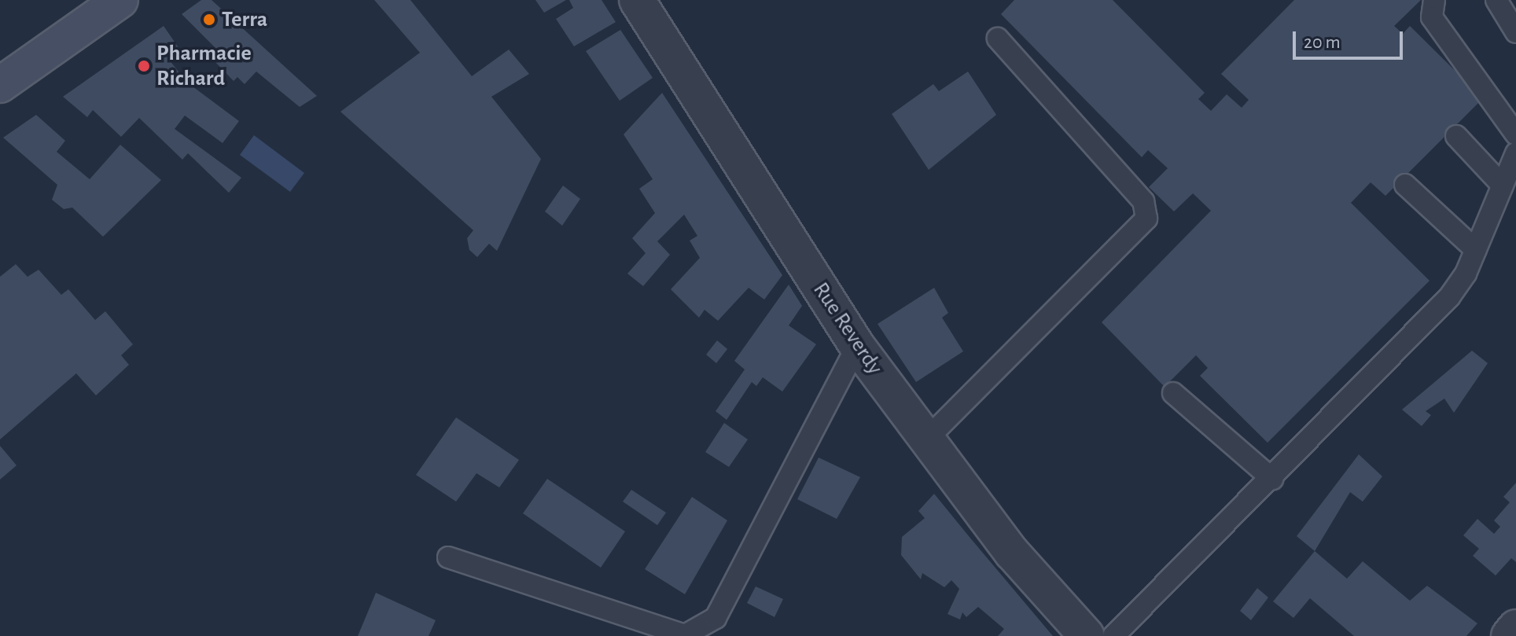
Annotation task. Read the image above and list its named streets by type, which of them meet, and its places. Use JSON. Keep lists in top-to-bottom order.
{
  "streets": {
    "street": ["Rue Reverdy"]
  },
  "places": ["Terra", "Pharmacie Richard"],
  "scale_bar": "20 m"
}
